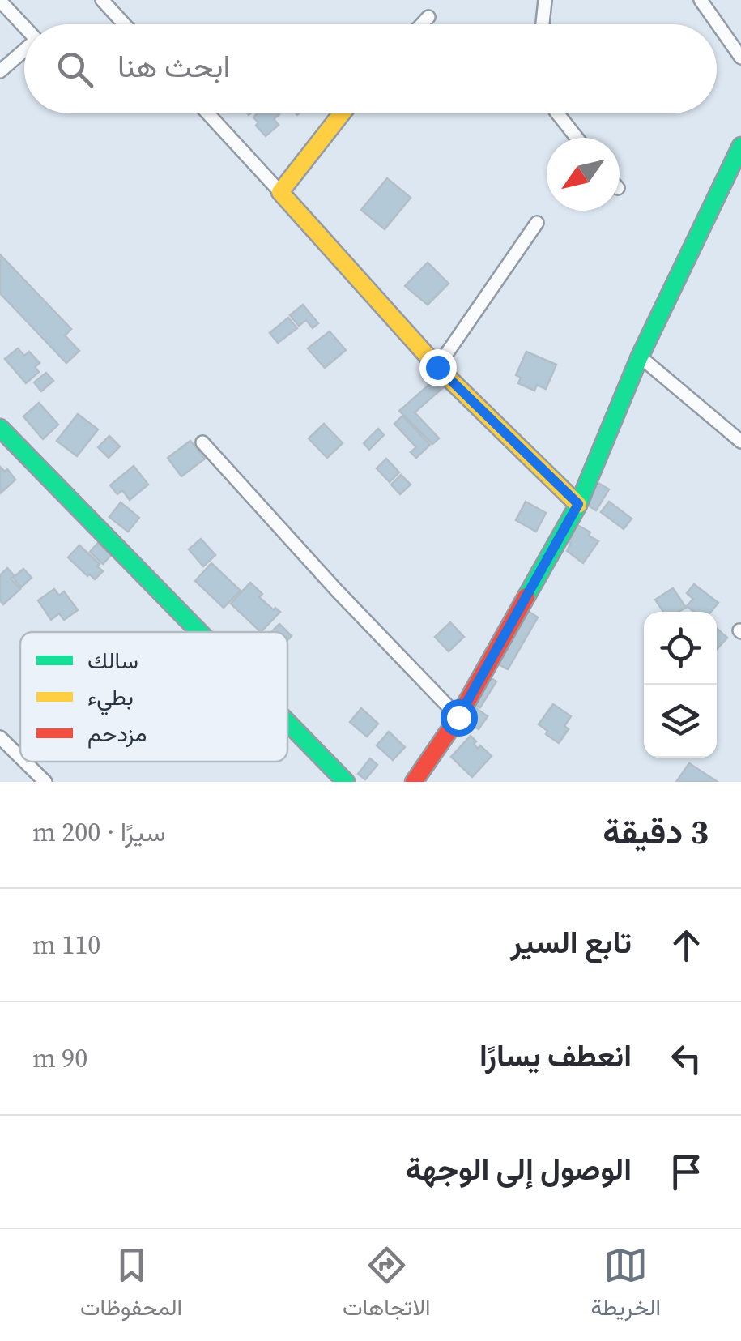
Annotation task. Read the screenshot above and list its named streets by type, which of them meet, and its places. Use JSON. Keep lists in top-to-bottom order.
{
  "legend": ["سالك", "بطيء", "مزدحم"],
  "north": "bottom left",
  "page": {
    "search": "ابحث هنا",
    "heading": ["3 دقيقة", "سيرًا · 200 m"],
    "list": [
      ["تابع السير", "110 m"],
      ["انعطف يسارًا", "90 m"],
      "الوصول إلى الوجهة"
    ],
    "nav": ["الخريطة", "الاتجاهات", "المحفوظات"]
  }
}
